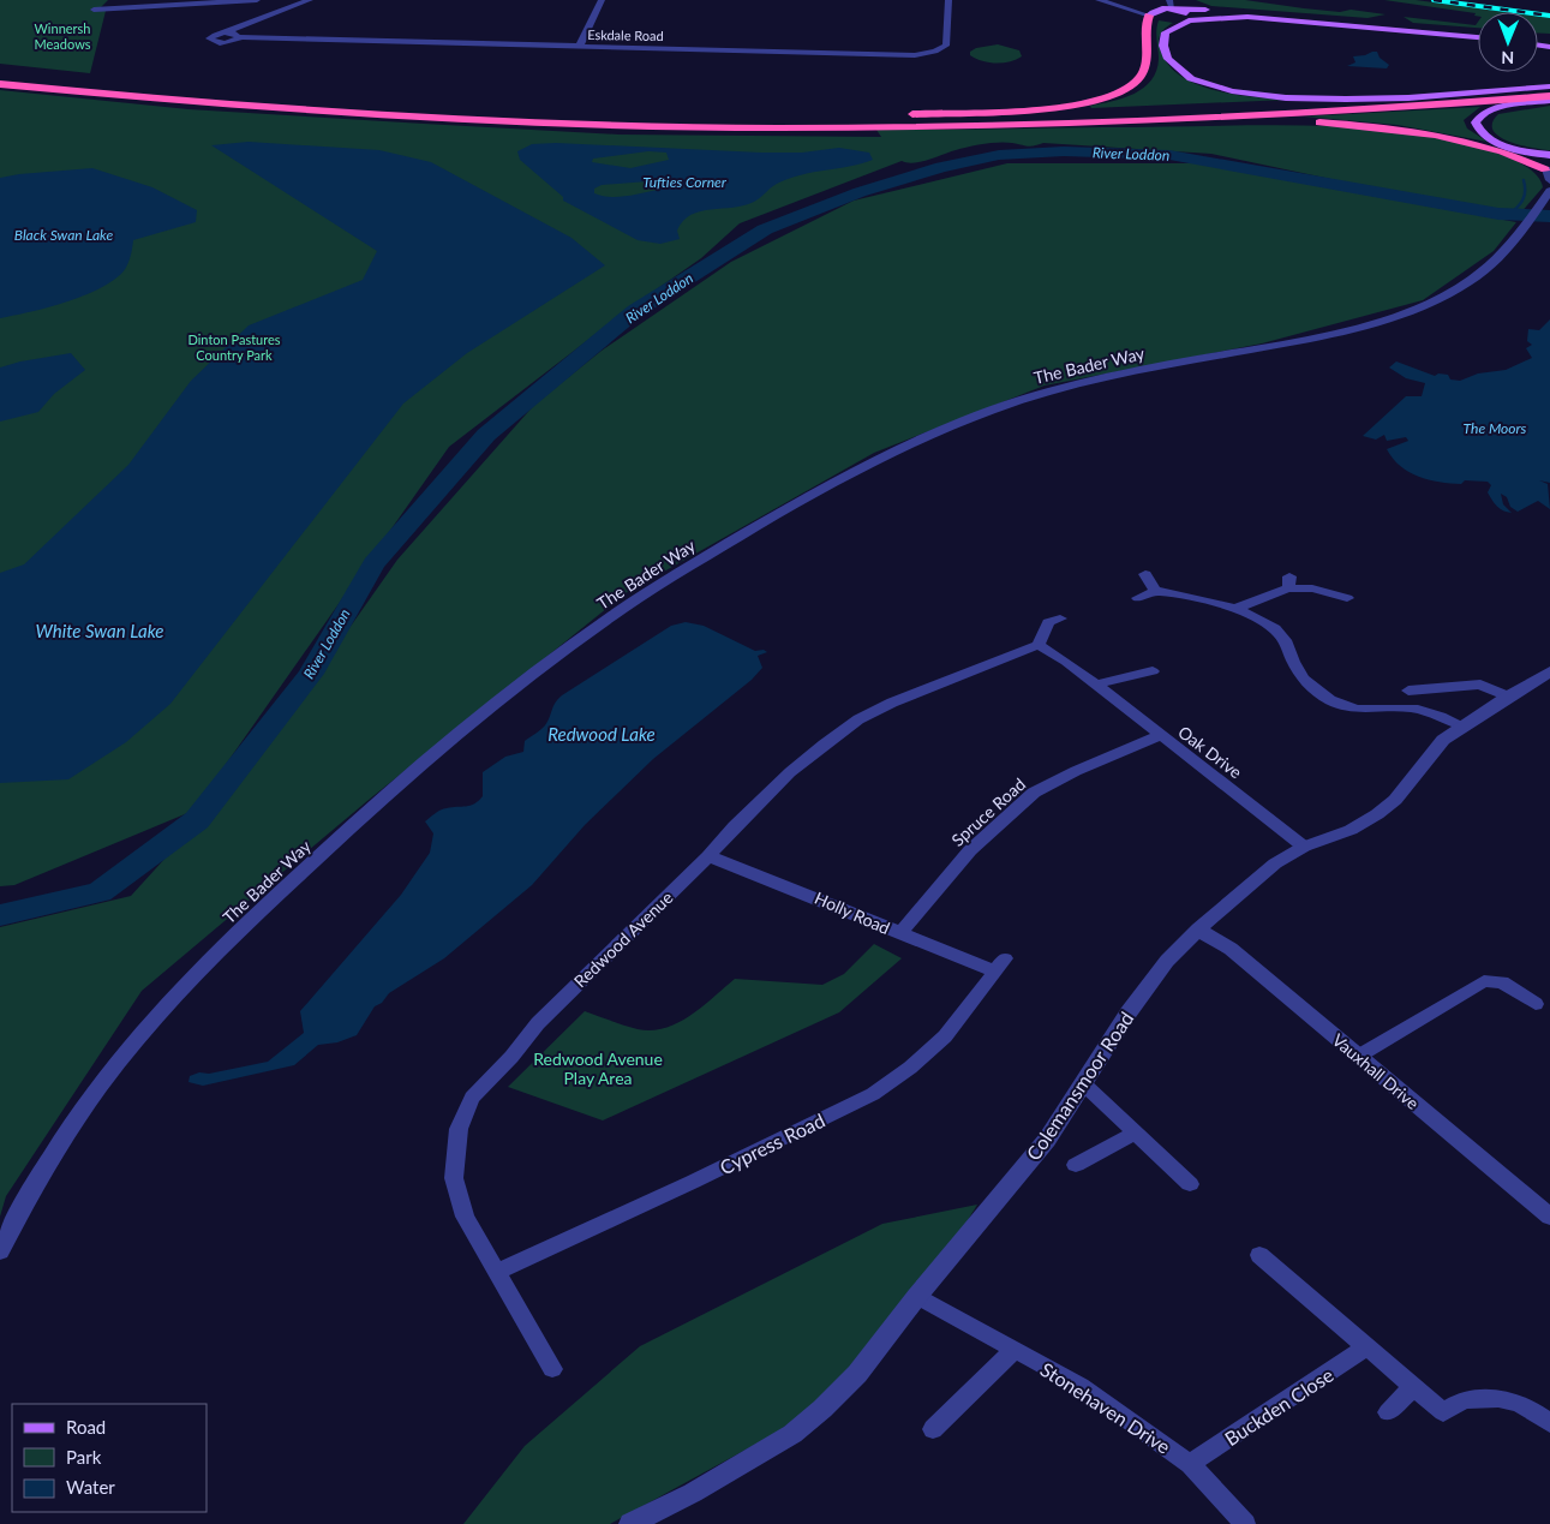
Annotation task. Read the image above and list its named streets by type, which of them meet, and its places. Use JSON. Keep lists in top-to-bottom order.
{
  "streets": {
    "street": [
      "Eskdale Road",
      "The Bader Way",
      "Oak Drive",
      "Spruce Road",
      "Holly Road",
      "Redwood Avenue",
      "Vauxhall Drive",
      "Colemansmoor Road",
      "Cypress Road",
      "Buckden Close",
      "Stonehaven Drive"
    ]
  },
  "crossings": [
    ["Oak Drive", "Spruce Road"],
    ["Oak Drive", "Redwood Avenue"],
    ["Oak Drive", "Colemansmoor Road"],
    ["Spruce Road", "Holly Road"],
    ["Holly Road", "Redwood Avenue"],
    ["Holly Road", "Cypress Road"],
    ["Redwood Avenue", "Cypress Road"],
    ["Vauxhall Drive", "Colemansmoor Road"],
    ["Colemansmoor Road", "Stonehaven Drive"],
    ["Buckden Close", "Stonehaven Drive"]
  ],
  "water": [
    "River Loddon",
    "Tufties Corner",
    "Black Swan Lake",
    "The Moors",
    "White Swan Lake",
    "Redwood Lake"
  ],
  "parks": ["Winnersh Meadows", "Dinton Pastures Country Park", "Redwood Avenue Play Area"],
  "legend": ["Road", "Park", "Water"],
  "north": "bottom"
}
